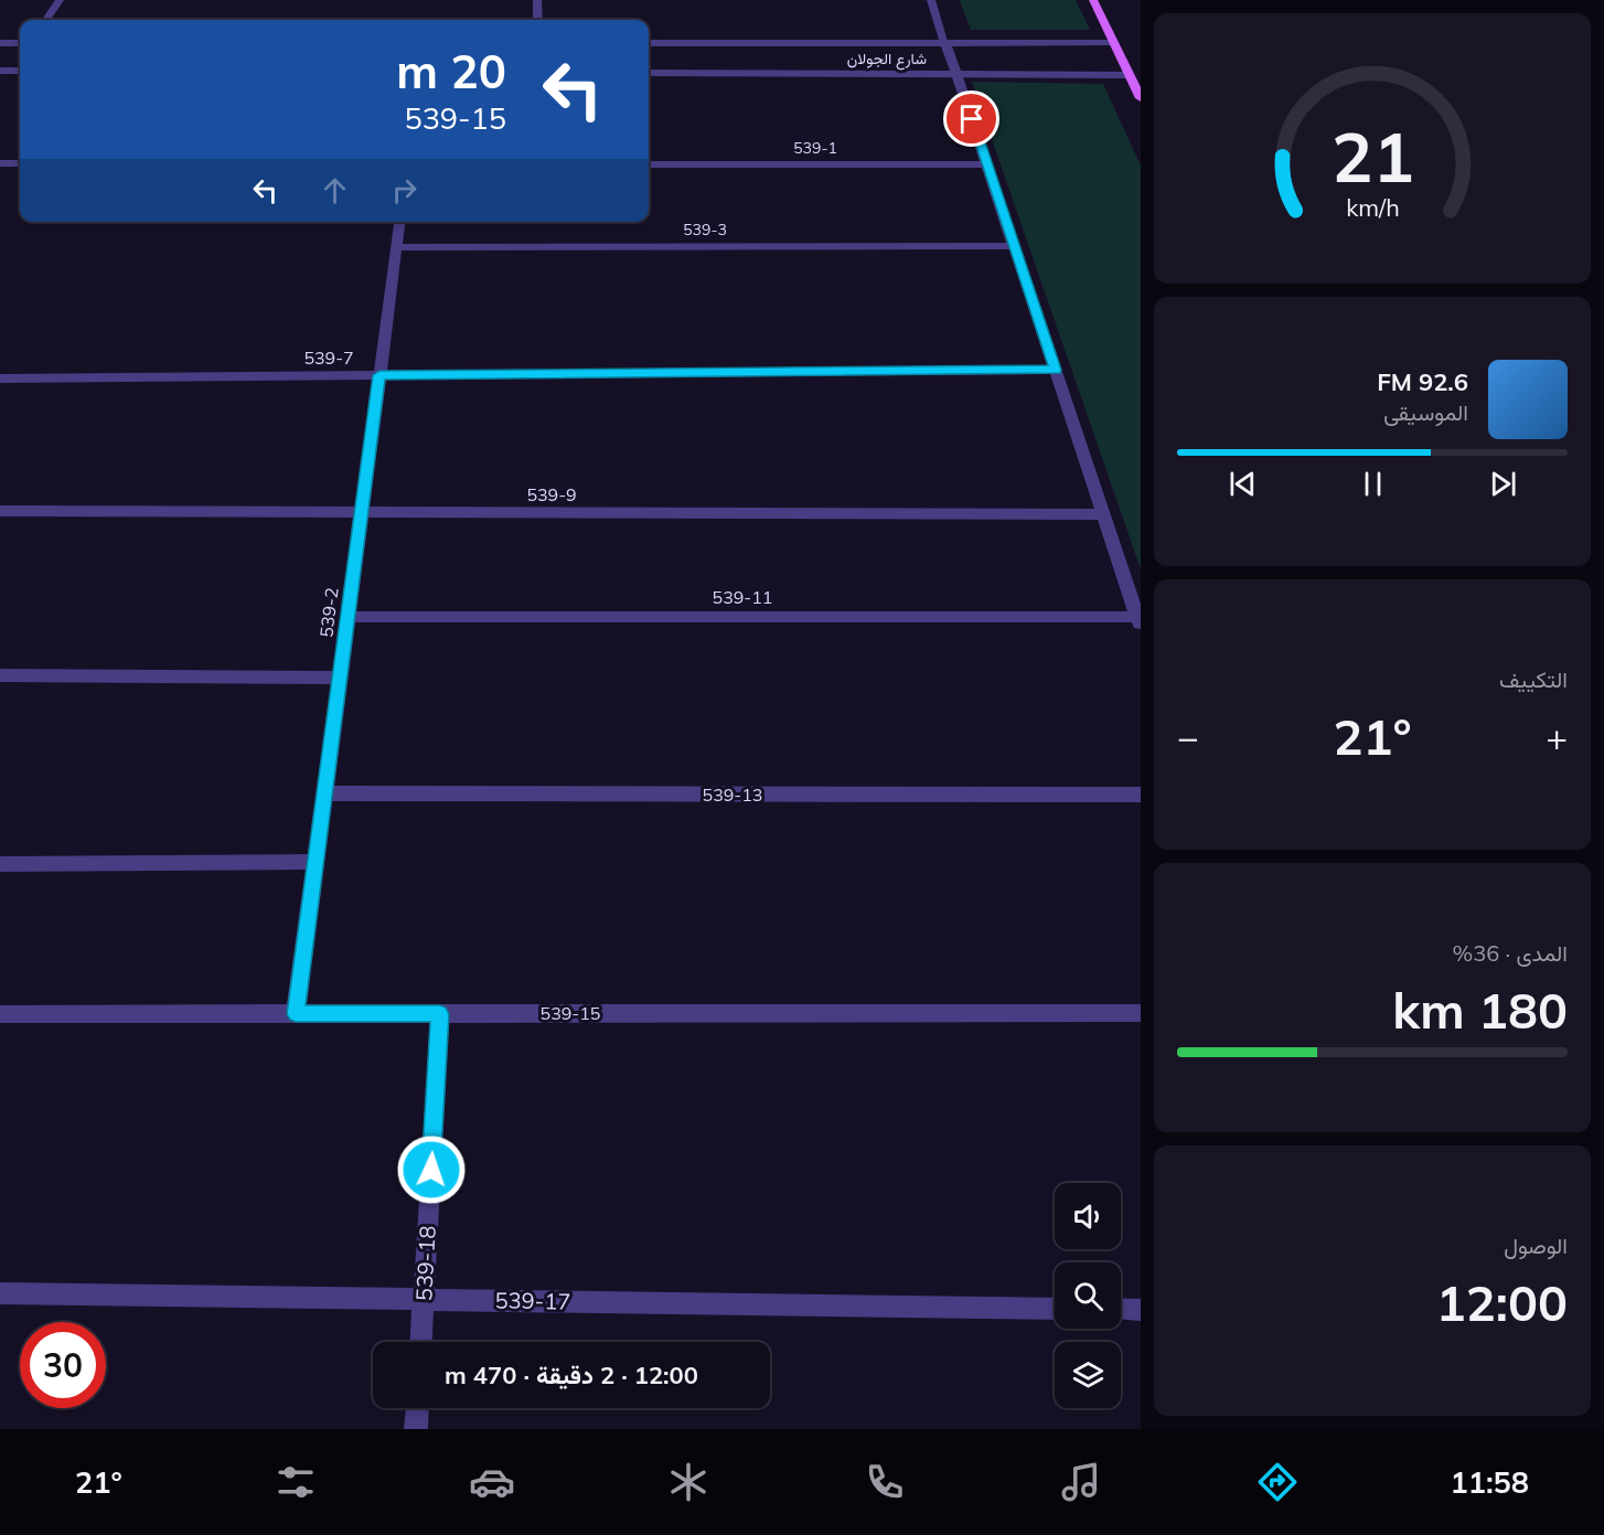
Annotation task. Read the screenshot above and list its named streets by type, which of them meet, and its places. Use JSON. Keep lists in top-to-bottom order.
{
  "streets": {
    "street": [
      "شارع الجولان",
      "539-1",
      "539-3",
      "539-7",
      "539-9",
      "539-11",
      "539-2",
      "539-13",
      "539-15",
      "539-18",
      "539-17"
    ]
  },
  "crossings": [
    ["539-3", "539-2"],
    ["539-7", "539-2"],
    ["539-9", "539-2"],
    ["539-11", "539-2"],
    ["539-2", "539-13"],
    ["539-2", "539-15"],
    ["539-15", "539-18"],
    ["539-18", "539-17"]
  ],
  "page": {
    "turn": ["20 m", "539-15"],
    "song": ["92.6 FM", "الموسيقى"],
    "tile": [
      "التكييف",
      ["المدى · 36%", "180 km"],
      ["الوصول", "12:00"]
    ],
    "heat": ["−", "21°", "+"],
    "limit": "30",
    "trip": "12:00 · 2 دقيقة · 470 m",
    "tabs": ["11:58", "21°"],
    "gauge": ["21", "km/h"]
  }
}
